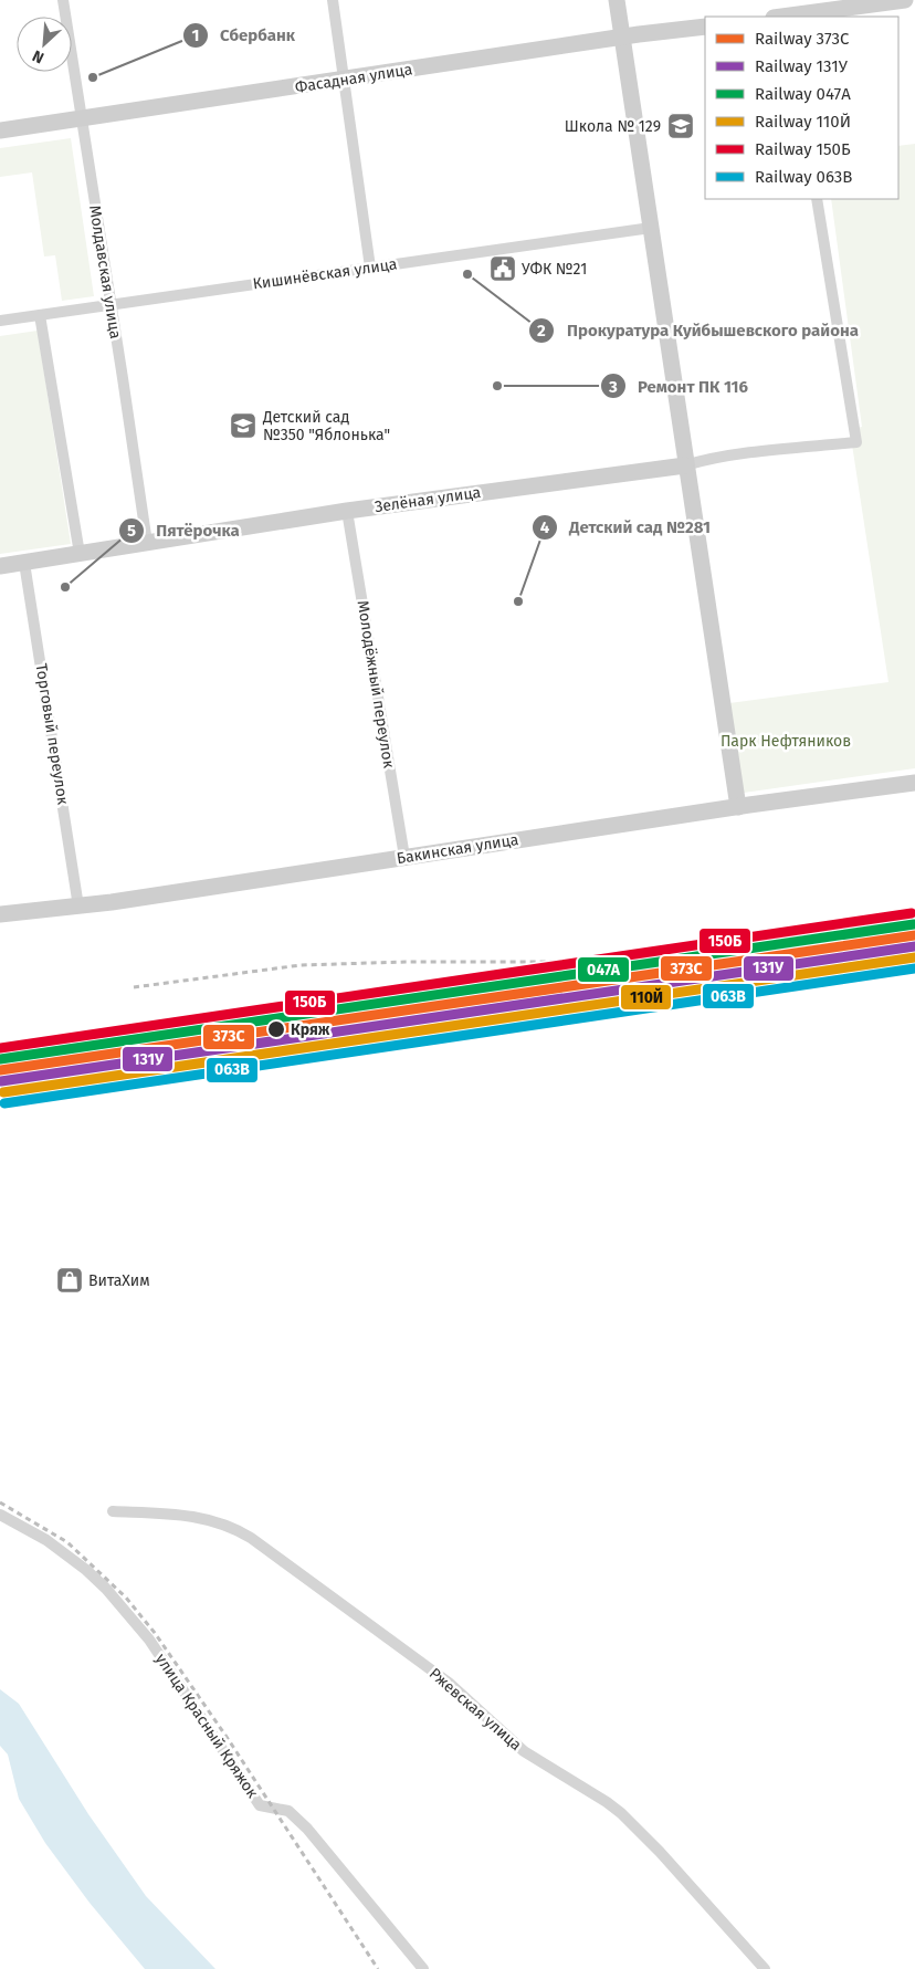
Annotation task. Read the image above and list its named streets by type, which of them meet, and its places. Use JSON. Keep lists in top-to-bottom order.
{
  "streets": {
    "main road": ["Фасадная улица", "Зелёная улица", "Бакинская улица"],
    "street": [
      "Молдавская улица",
      "Кишинёвская улица",
      "Молодёжный переулок",
      "Торговый переулок",
      "Ржевская улица",
      "улица Красный Кряжок"
    ]
  },
  "crossings": [
    ["Фасадная улица", "Молдавская улица"],
    ["Молдавская улица", "Кишинёвская улица"],
    ["Молдавская улица", "Зелёная улица"],
    ["Зелёная улица", "Молодёжный переулок"],
    ["Зелёная улица", "Торговый переулок"],
    ["Молодёжный переулок", "Бакинская улица"],
    ["Торговый переулок", "Бакинская улица"]
  ],
  "parks": ["Парк Нефтяников"],
  "places": {
    "other": [
      "Сбербанк",
      "Прокуратура Куйбышевского района",
      "Ремонт ПК 116",
      "Пятёрочка",
      "Детский сад №281",
      "Кряж"
    ],
    "school or university": ["Школа № 129", "Детский сад №350 \"Яблонька\""],
    "public building": ["УФК №21"],
    "shop": ["ВитаХим"]
  },
  "lines": [
    "rail line 150Б",
    "rail line 047А",
    "rail line 373C",
    "rail line 131У",
    "rail line 110Й",
    "rail line 063В"
  ],
  "legend": [
    "Railway 373C",
    "Railway 131У",
    "Railway 047А",
    "Railway 110Й",
    "Railway 150Б",
    "Railway 063В"
  ],
  "north": "bottom left"
}
